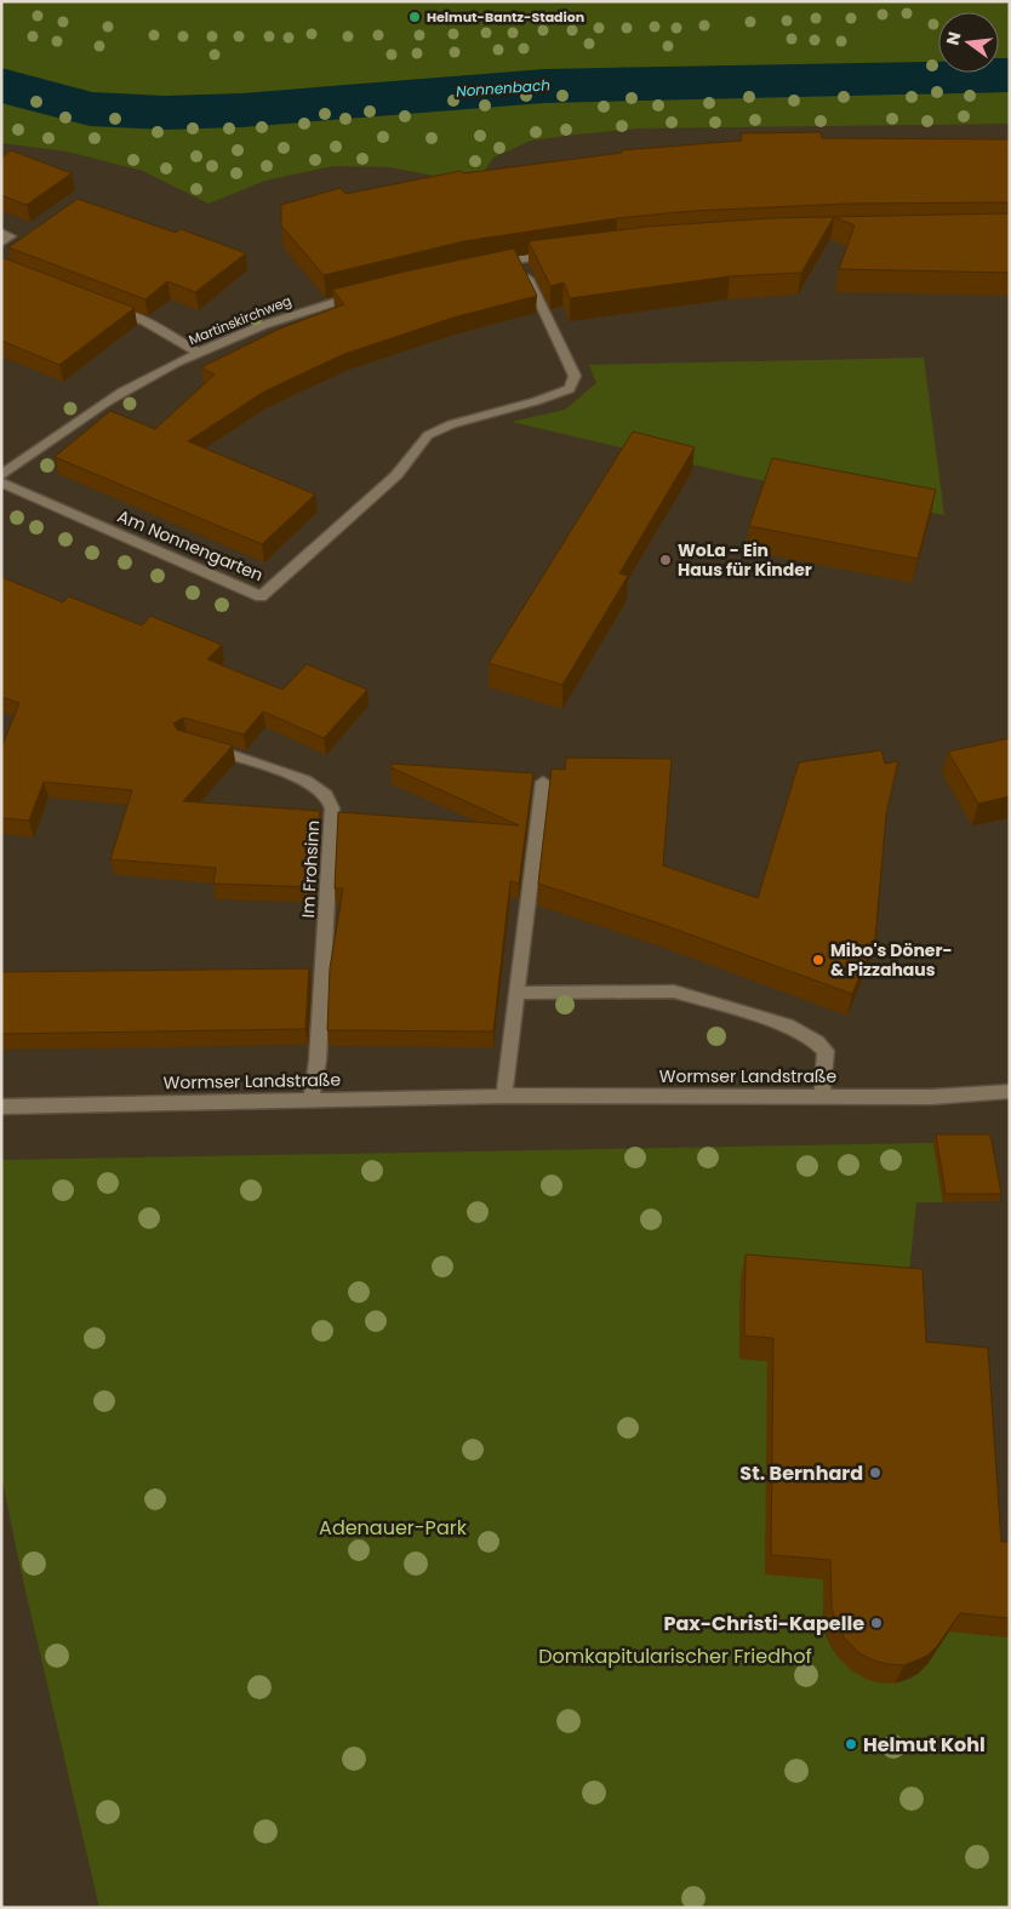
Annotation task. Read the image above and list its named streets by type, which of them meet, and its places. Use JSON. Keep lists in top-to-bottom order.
{
  "streets": {
    "street": [
      "Martinskirchweg",
      "Am Nonnengarten",
      "Im Frohsinn",
      "Wormser Landstraße"
    ]
  },
  "crossings": [
    ["Im Frohsinn", "Wormser Landstraße"]
  ],
  "water": ["Nonnenbach"],
  "parks": ["Adenauer-Park", "Domkapitularischer Friedhof"],
  "places": [
    "Helmut-Bantz-Stadion",
    "WoLa - Ein Haus für Kinder",
    "Mibo's Döner- & Pizzahaus",
    "St. Bernhard",
    "Pax-Christi-Kapelle",
    "Helmut Kohl"
  ],
  "north": "left"
}
